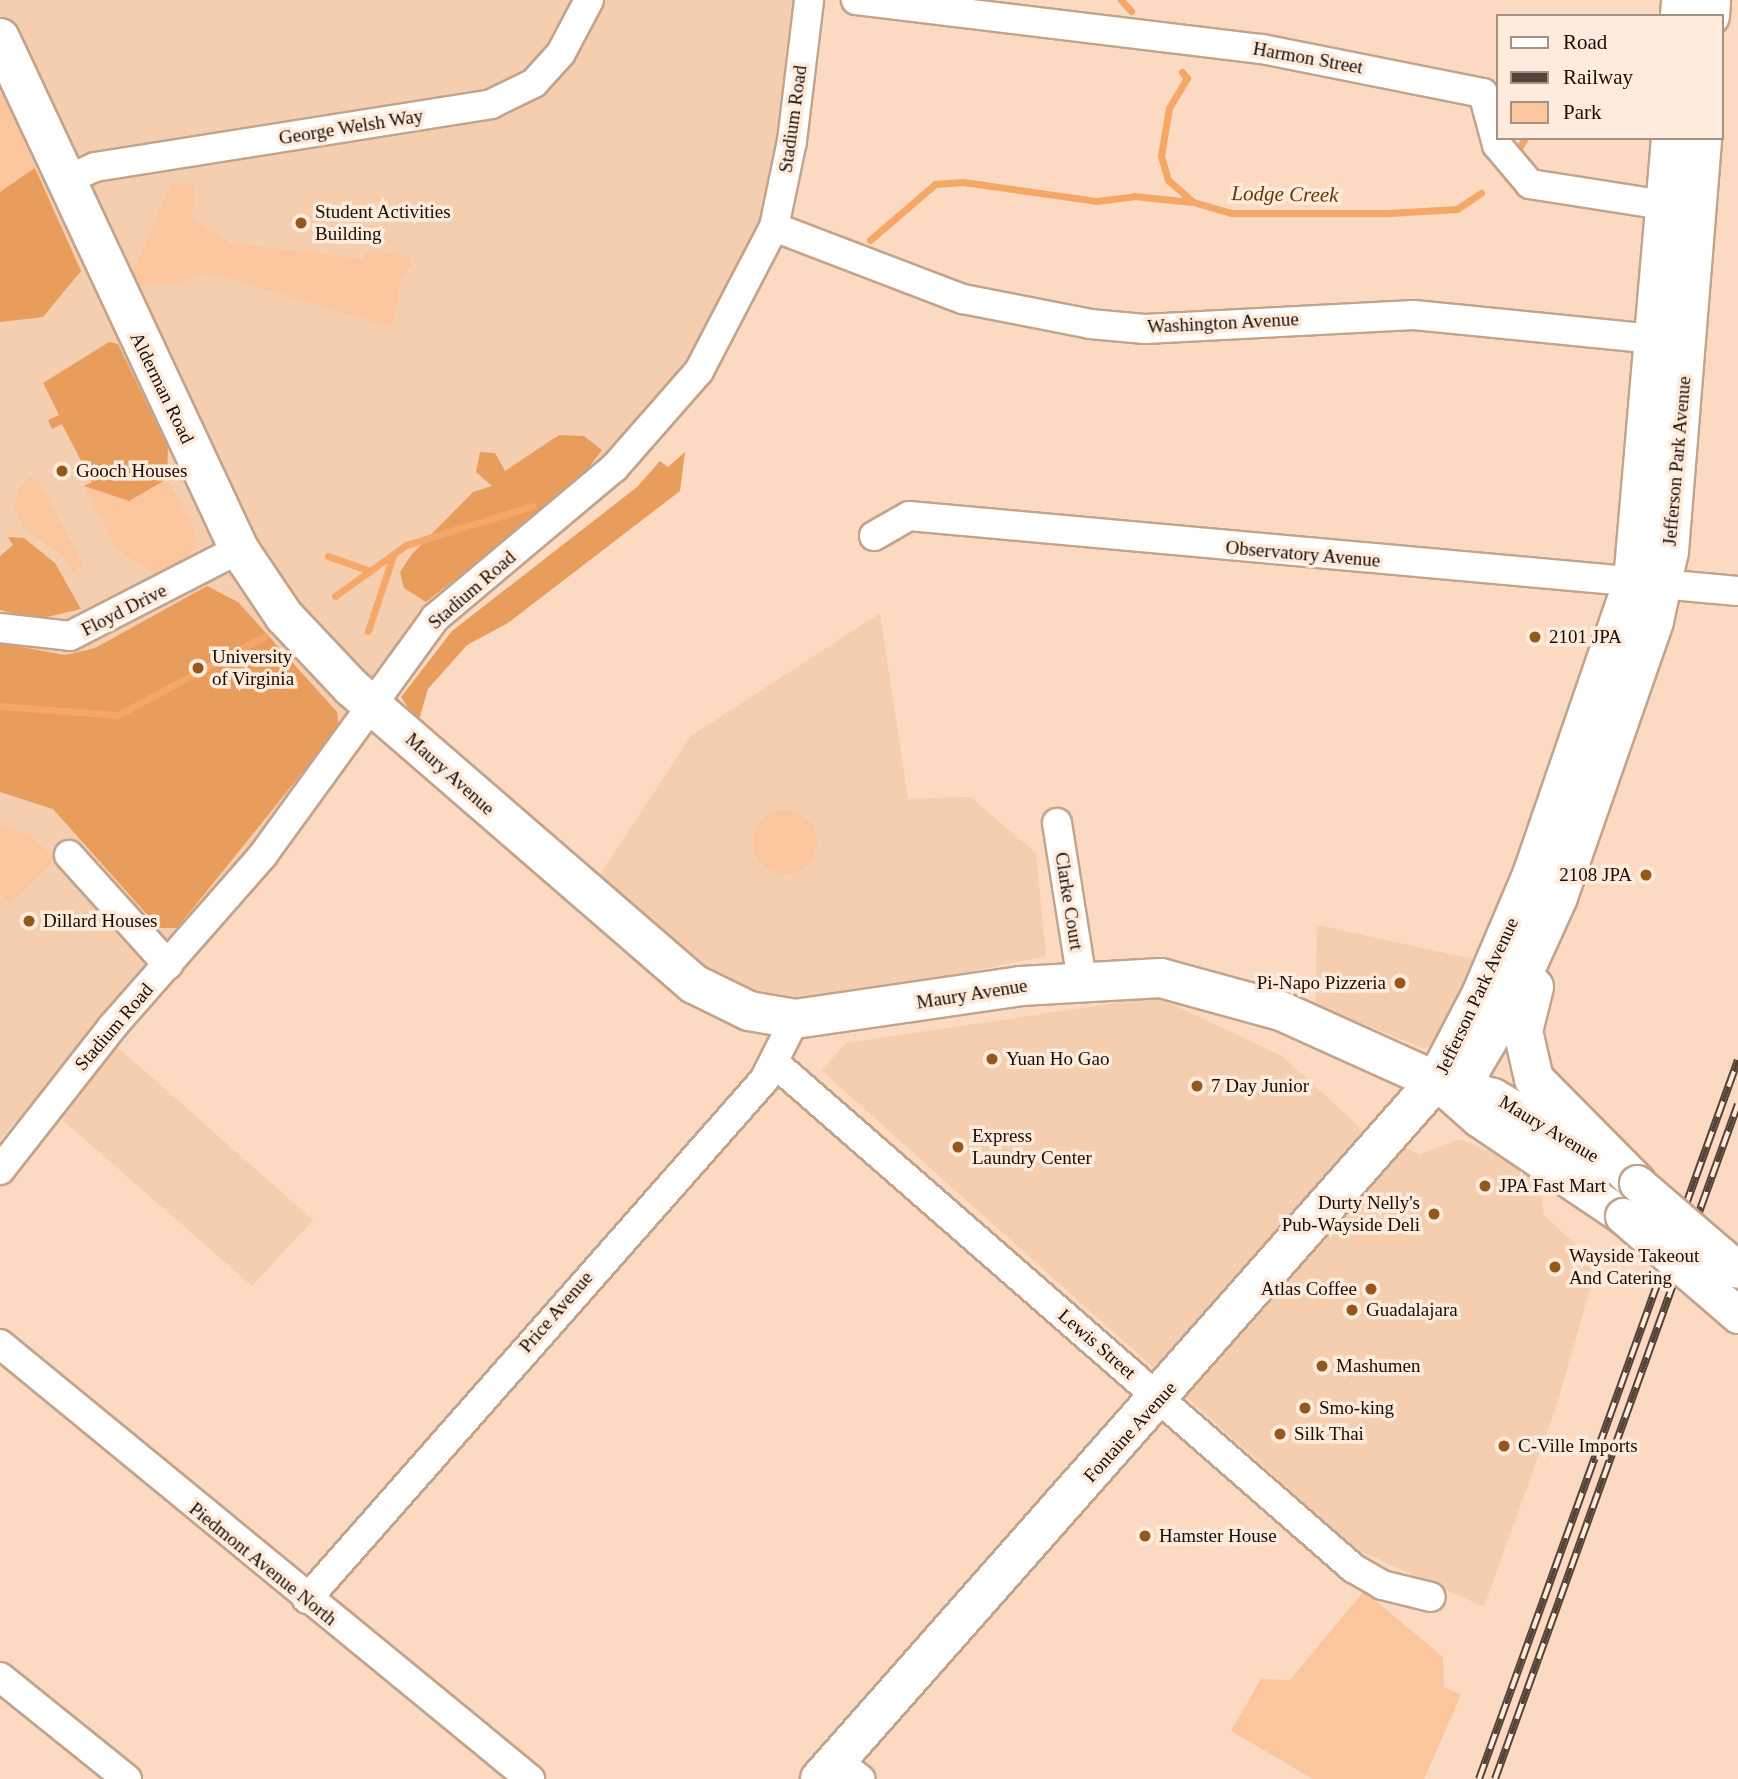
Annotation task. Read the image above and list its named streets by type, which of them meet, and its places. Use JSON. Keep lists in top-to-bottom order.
{
  "streets": {
    "main road": [
      "Alderman Road",
      "Jefferson Park Avenue",
      "Maury Avenue",
      "Fontaine Avenue"
    ],
    "street": [
      "Harmon Street",
      "Stadium Road",
      "George Welsh Way",
      "Washington Avenue",
      "Observatory Avenue",
      "Floyd Drive",
      "Clarke Court",
      "Price Avenue",
      "Lewis Street",
      "Piedmont Avenue North"
    ]
  },
  "crossings": [
    ["Harmon Street", "Jefferson Park Avenue"],
    ["Stadium Road", "Washington Avenue"],
    ["Stadium Road", "Alderman Road"],
    ["Stadium Road", "Maury Avenue"],
    ["George Welsh Way", "Alderman Road"],
    ["Washington Avenue", "Jefferson Park Avenue"],
    ["Alderman Road", "Floyd Drive"],
    ["Alderman Road", "Maury Avenue"],
    ["Jefferson Park Avenue", "Observatory Avenue"],
    ["Jefferson Park Avenue", "Maury Avenue"],
    ["Jefferson Park Avenue", "Fontaine Avenue"],
    ["Maury Avenue", "Clarke Court"],
    ["Maury Avenue", "Price Avenue"],
    ["Maury Avenue", "Fontaine Avenue"],
    ["Price Avenue", "Lewis Street"],
    ["Price Avenue", "Piedmont Avenue North"],
    ["Lewis Street", "Fontaine Avenue"]
  ],
  "water": ["Lodge Creek"],
  "places": [
    "Student Activities Building",
    "Gooch Houses",
    "2101 JPA",
    "University of Virginia",
    "2108 JPA",
    "Dillard Houses",
    "Pi-Napo Pizzeria",
    "Yuan Ho Gao",
    "7 Day Junior",
    "Express Laundry Center",
    "JPA Fast Mart",
    "Durty Nelly's Pub-Wayside Deli",
    "Wayside Takeout And Catering",
    "Atlas Coffee",
    "Guadalajara",
    "Mashumen",
    "Smo-king",
    "Silk Thai",
    "C-Ville Imports",
    "Hamster House"
  ],
  "legend": ["Road", "Railway", "Park"]
}
